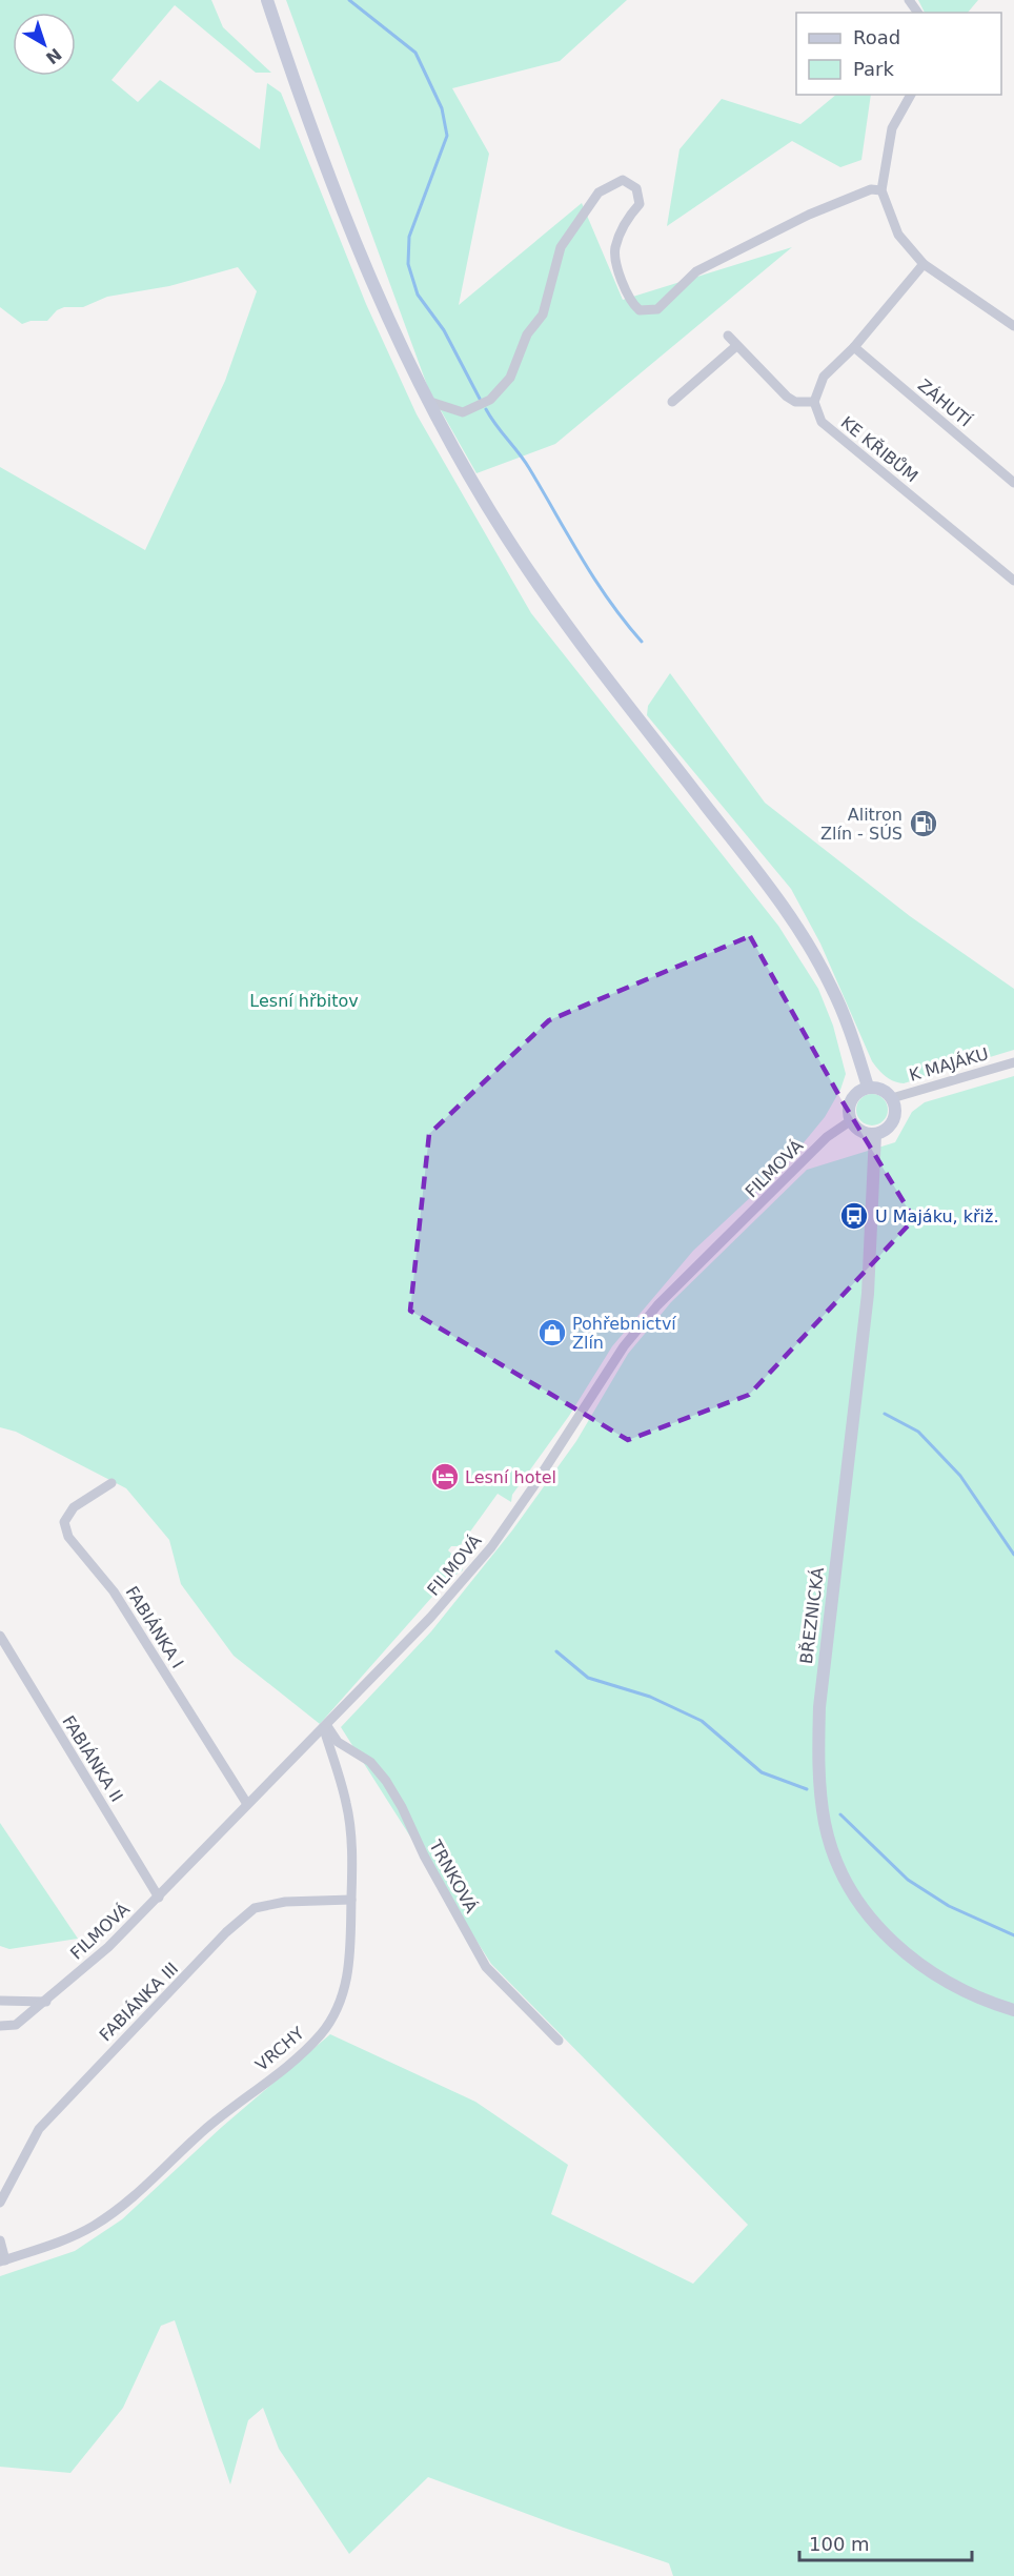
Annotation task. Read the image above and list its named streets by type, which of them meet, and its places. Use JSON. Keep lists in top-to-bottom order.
{
  "streets": {
    "main road": ["BŘEZNICKÁ"],
    "street": [
      "ZÁHUTÍ",
      "KE KŘIBŮM",
      "K MAJÁKU",
      "FILMOVÁ",
      "FABIÁNKA I",
      "FABIÁNKA II",
      "TRNKOVÁ",
      "FABIÁNKA III",
      "VRCHY"
    ]
  },
  "crossings": [
    ["K MAJÁKU", "FILMOVÁ"],
    ["K MAJÁKU", "BŘEZNICKÁ"],
    ["FILMOVÁ", "BŘEZNICKÁ"],
    ["FILMOVÁ", "FABIÁNKA I"],
    ["FILMOVÁ", "FABIÁNKA II"],
    ["FILMOVÁ", "TRNKOVÁ"],
    ["FILMOVÁ", "VRCHY"],
    ["TRNKOVÁ", "VRCHY"],
    ["FABIÁNKA III", "VRCHY"]
  ],
  "parks": ["Lesní hřbitov"],
  "places": {
    "fuel station": ["Alitron Zlín - SÚS"],
    "bus stop": ["U Majáku, křiž."],
    "shop": ["Pohřebnictví Zlín"],
    "hotel": ["Lesní hotel"]
  },
  "legend": ["Road", "Park"],
  "scale_bar": "100 m",
  "north": "bottom right"
}
